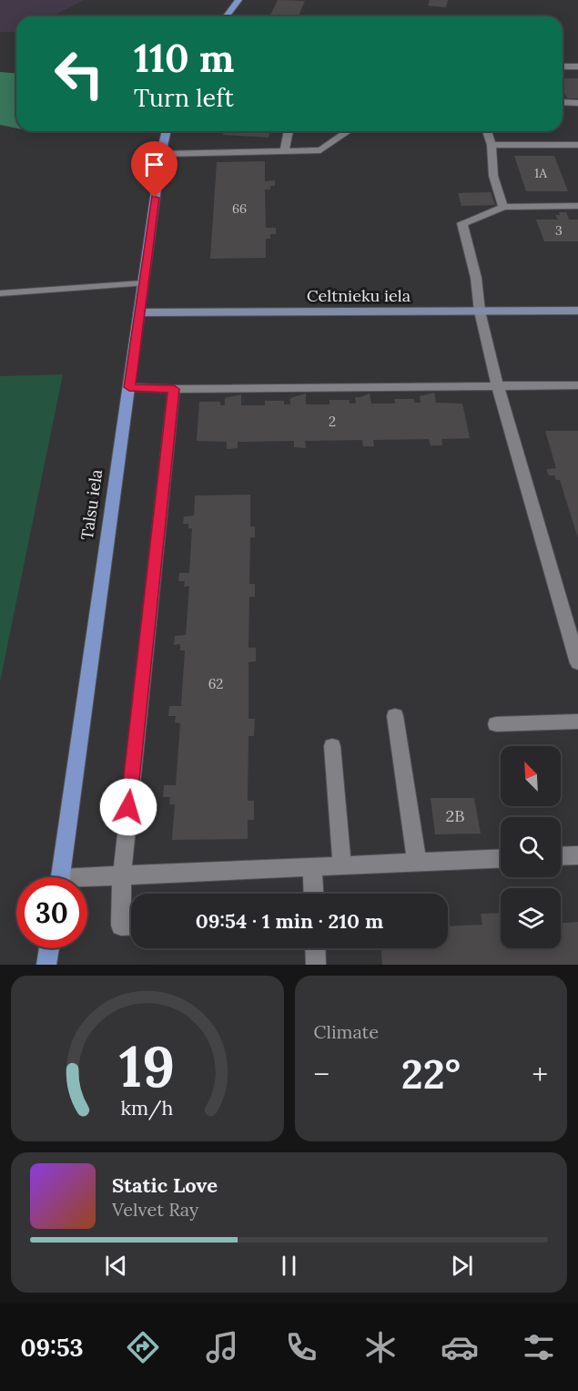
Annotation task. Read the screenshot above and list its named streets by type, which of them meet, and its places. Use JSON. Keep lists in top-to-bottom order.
{
  "streets": {
    "main road": ["Talsu iela"],
    "street": ["Celtnieku iela"]
  },
  "crossings": [
    ["Celtnieku iela", "Talsu iela"]
  ],
  "house_numbers": [
    "1A",
    "66",
    "3",
    "2",
    "62",
    "2B"
  ],
  "north": "top left",
  "page": {
    "turn": ["110 m", "Turn left"],
    "limit": "30",
    "trip": "09:54 · 1 min · 210 m",
    "tile": "Climate",
    "heat": ["−", "22°", "+"],
    "song": ["Static Love", "Velvet Ray"],
    "tabs": "09:53",
    "gauge": ["19", "km/h"]
  }
}
